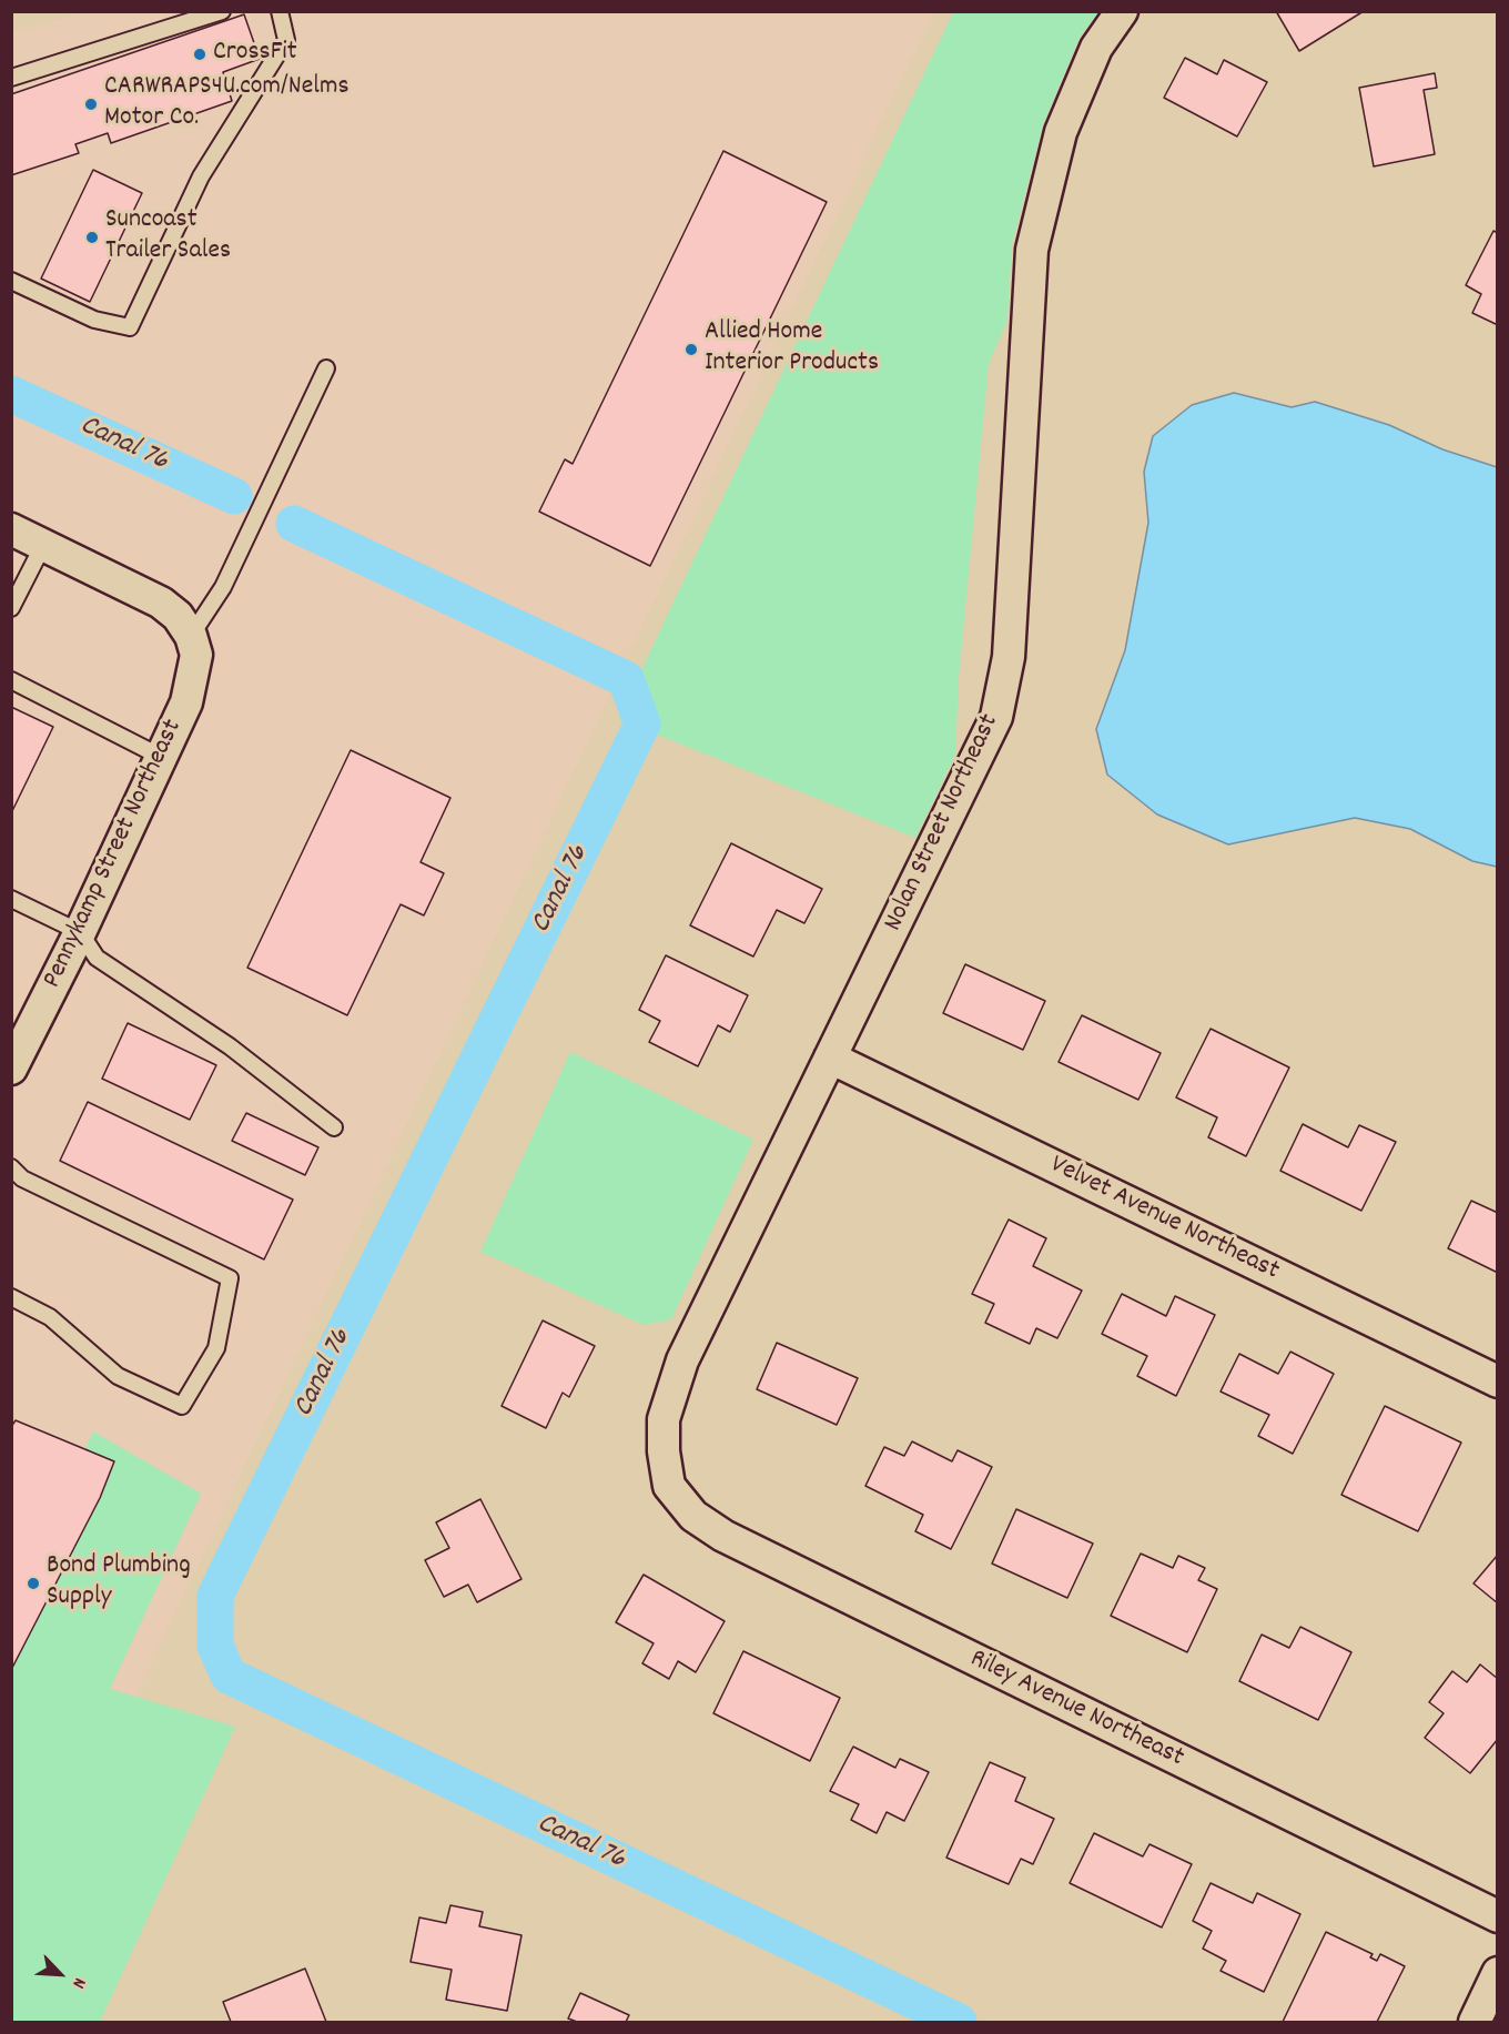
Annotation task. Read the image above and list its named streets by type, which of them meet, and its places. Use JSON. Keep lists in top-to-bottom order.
{
  "streets": {
    "street": [
      "Nolan Street Northeast",
      "Pennykamp Street Northeast",
      "Velvet Avenue Northeast",
      "Riley Avenue Northeast"
    ]
  },
  "crossings": [
    ["Nolan Street Northeast", "Velvet Avenue Northeast"],
    ["Nolan Street Northeast", "Riley Avenue Northeast"]
  ],
  "water": ["Canal 76"],
  "places": [
    "CrossFit",
    "CARWRAPS4U.com/Nelms Motor Co.",
    "Suncoast Trailer Sales",
    "Allied Home Interior Products",
    "Bond Plumbing Supply"
  ],
  "north": "bottom right"
}
